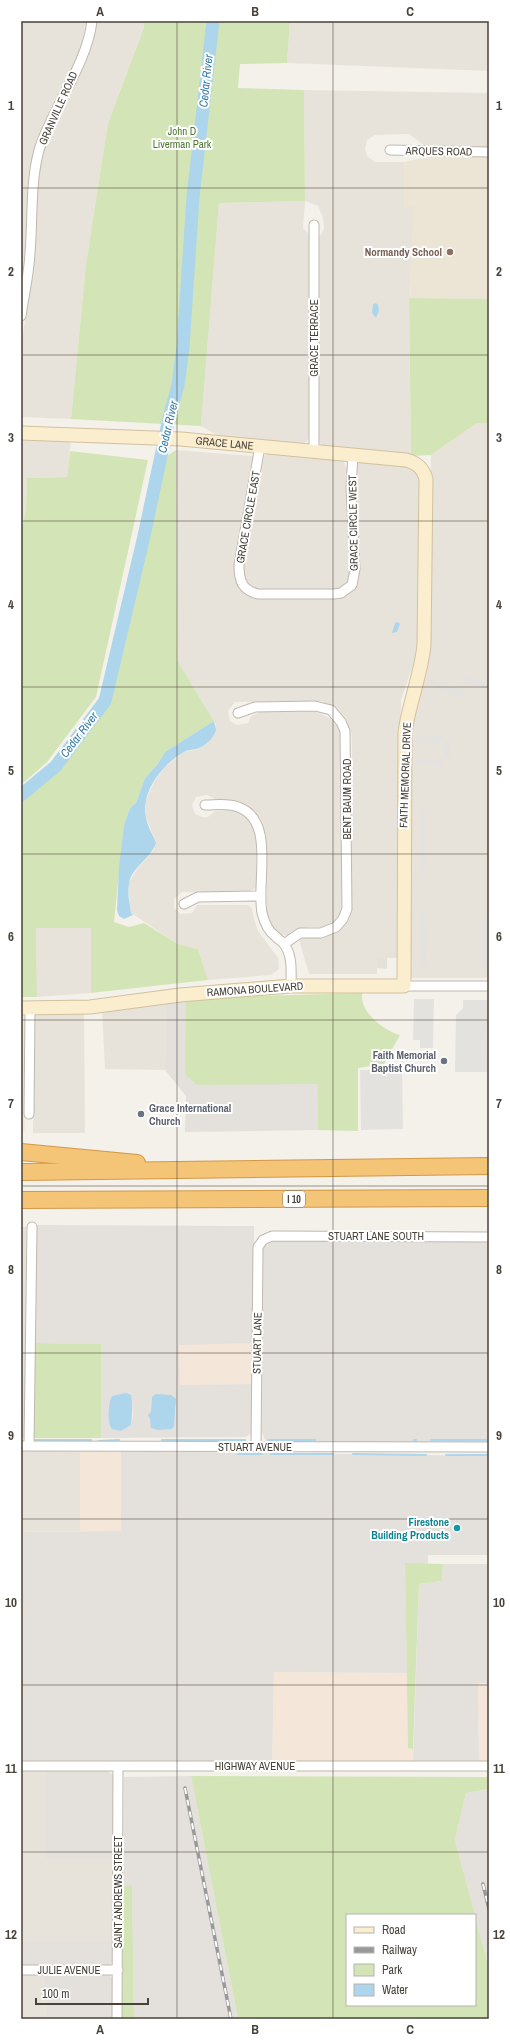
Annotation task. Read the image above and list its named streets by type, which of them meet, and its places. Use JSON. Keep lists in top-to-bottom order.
{
  "streets": {
    "highway": ["I 10"],
    "street": [
      "GRANVILLE ROAD",
      "ARQUES ROAD",
      "GRACE TERRACE",
      "GRACE LANE",
      "GRACE CIRCLE EAST",
      "GRACE CIRCLE WEST",
      "FAITH MEMORIAL DRIVE",
      "BENT BAUM ROAD",
      "RAMONA BOULEVARD",
      "STUART LANE SOUTH",
      "STUART LANE",
      "STUART AVENUE",
      "HIGHWAY AVENUE",
      "SAINT ANDREWS STREET",
      "JULIE AVENUE"
    ]
  },
  "crossings": [
    ["GRACE TERRACE", "GRACE LANE"],
    ["GRACE LANE", "GRACE CIRCLE EAST"],
    ["GRACE LANE", "GRACE CIRCLE WEST"],
    ["GRACE LANE", "FAITH MEMORIAL DRIVE"],
    ["GRACE CIRCLE EAST", "GRACE CIRCLE WEST"],
    ["FAITH MEMORIAL DRIVE", "RAMONA BOULEVARD"],
    ["STUART LANE SOUTH", "STUART LANE"],
    ["STUART LANE", "STUART AVENUE"],
    ["HIGHWAY AVENUE", "SAINT ANDREWS STREET"],
    ["SAINT ANDREWS STREET", "JULIE AVENUE"]
  ],
  "water": ["Cedar River"],
  "parks": ["John D Liverman Park"],
  "places": [
    "Normandy School",
    "Faith Memorial Baptist Church",
    "Grace International Church",
    "Firestone Building Products"
  ],
  "legend": [
    "Road",
    "Railway",
    "Park",
    "Water"
  ],
  "scale_bar": "100 m",
  "grid": {
    "columns": ["A", "B", "C"],
    "rows": [
      "1",
      "2",
      "3",
      "4",
      "5",
      "6",
      "7",
      "8",
      "9",
      "10",
      "11",
      "12"
    ]
  }
}
